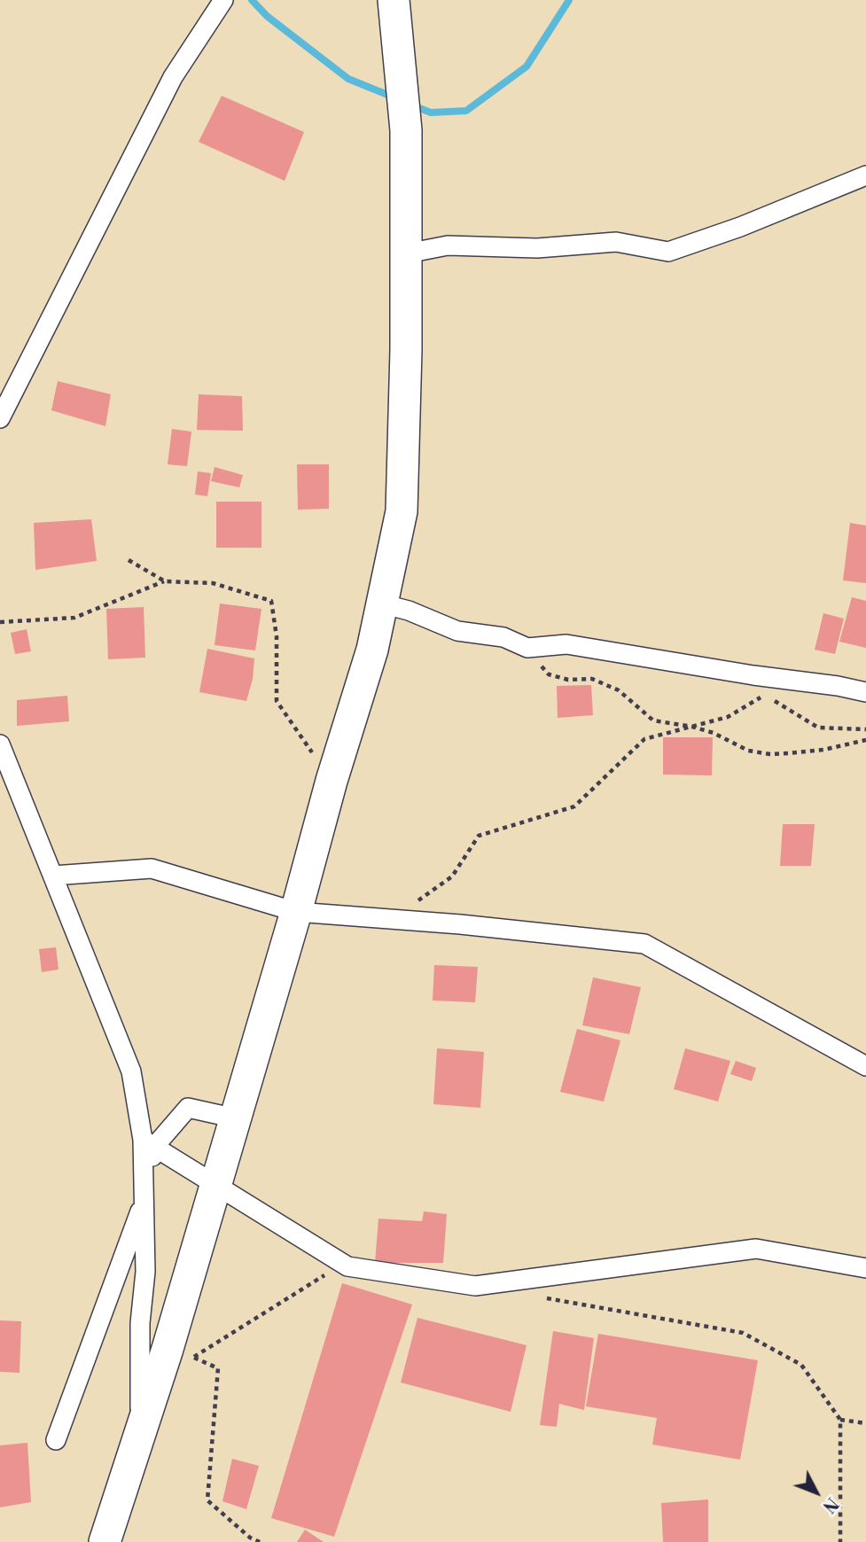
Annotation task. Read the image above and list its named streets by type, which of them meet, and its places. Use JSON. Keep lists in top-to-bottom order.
{
  "north": "bottom right"
}
